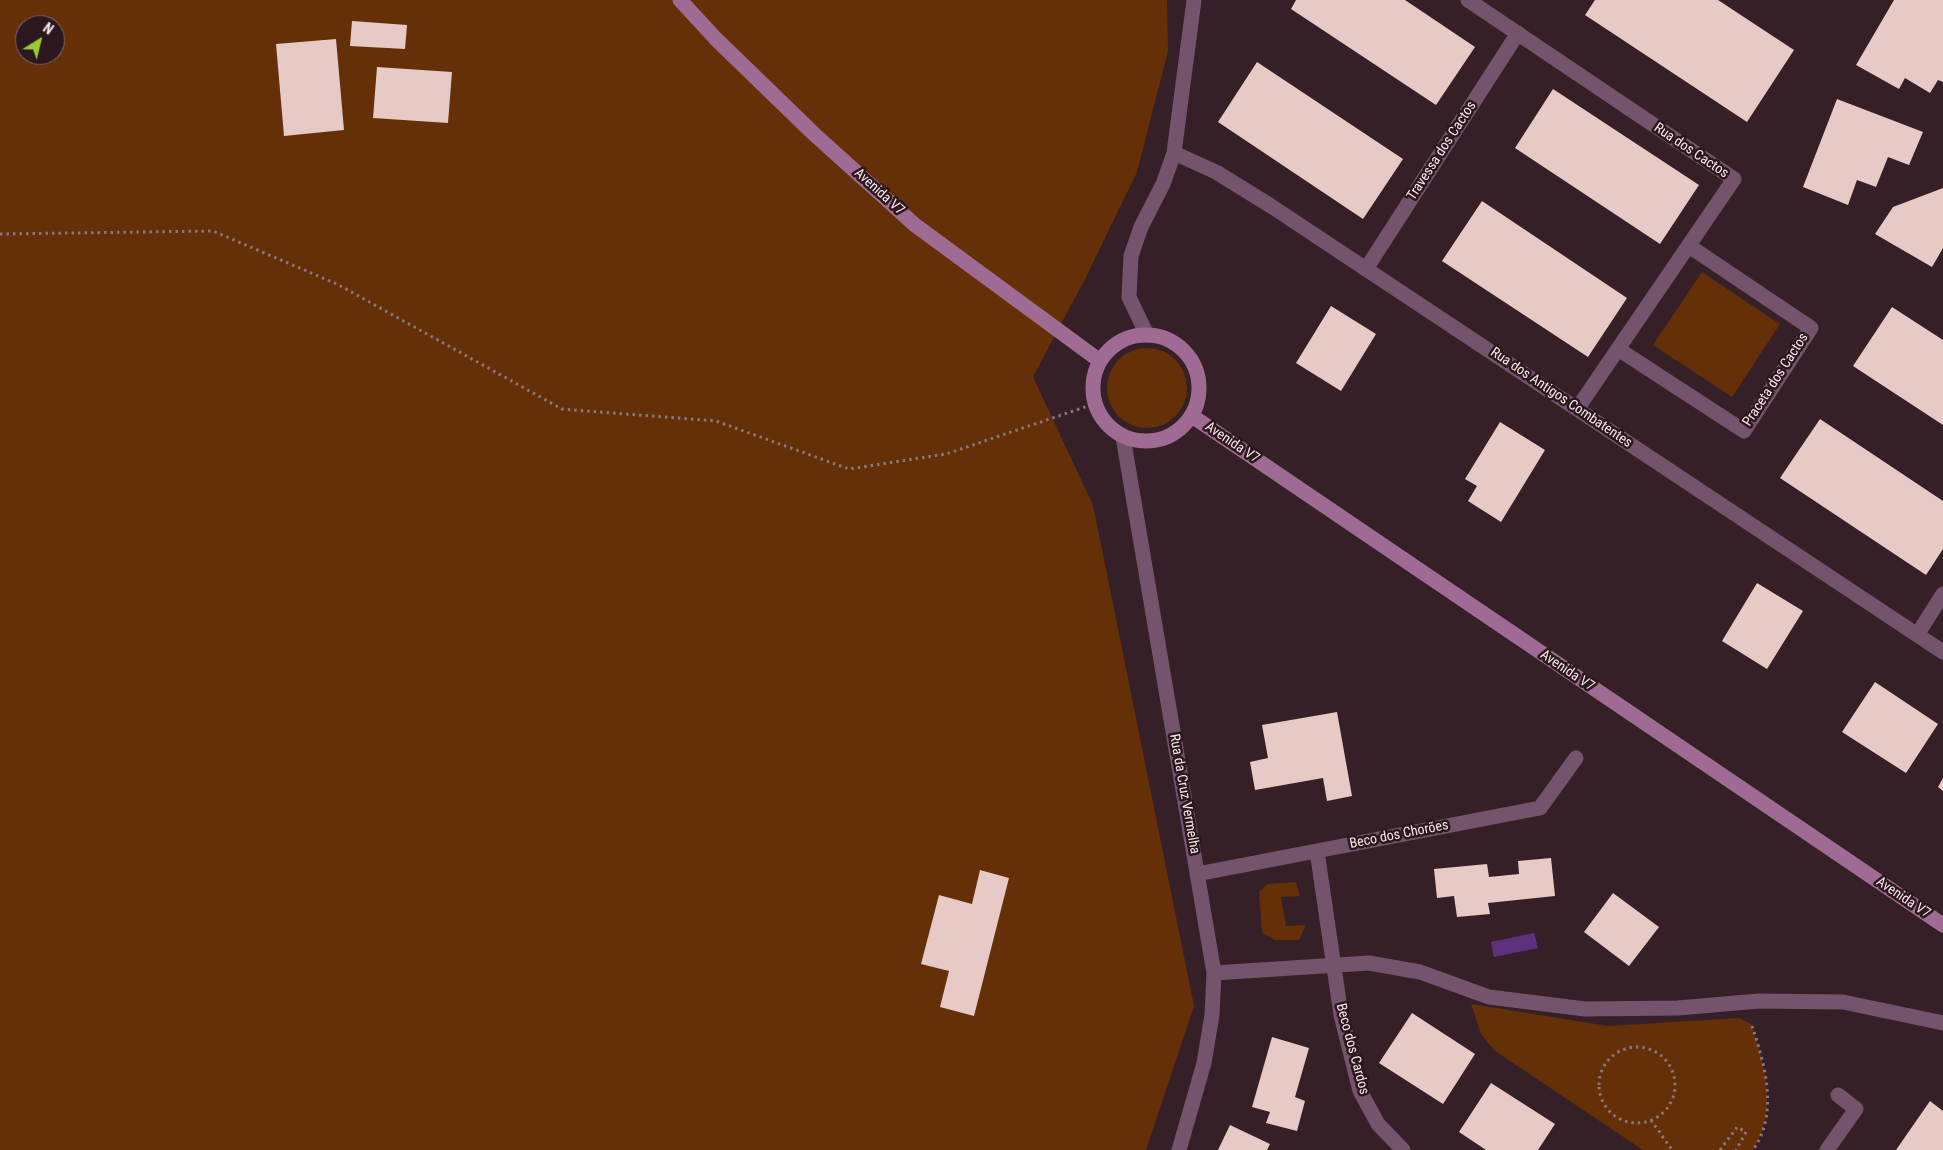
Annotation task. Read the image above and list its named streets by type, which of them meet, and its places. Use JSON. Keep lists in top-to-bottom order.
{
  "streets": {
    "street": [
      "Travessa dos Cactos",
      "Rua dos Cactos",
      "Avenida V7",
      "Praceta dos Cactos",
      "Rua dos Antigos Combatentes",
      "Rua da Cruz Vermelha",
      "Beco dos Chorões",
      "Beco dos Cardos"
    ]
  },
  "crossings": [
    ["Travessa dos Cactos", "Rua dos Cactos"],
    ["Travessa dos Cactos", "Rua dos Antigos Combatentes"],
    ["Rua dos Cactos", "Praceta dos Cactos"],
    ["Rua dos Cactos", "Rua dos Antigos Combatentes"],
    ["Avenida V7", "Rua da Cruz Vermelha"],
    ["Rua da Cruz Vermelha", "Beco dos Chorões"],
    ["Beco dos Chorões", "Beco dos Cardos"]
  ],
  "north": "top right"
}
